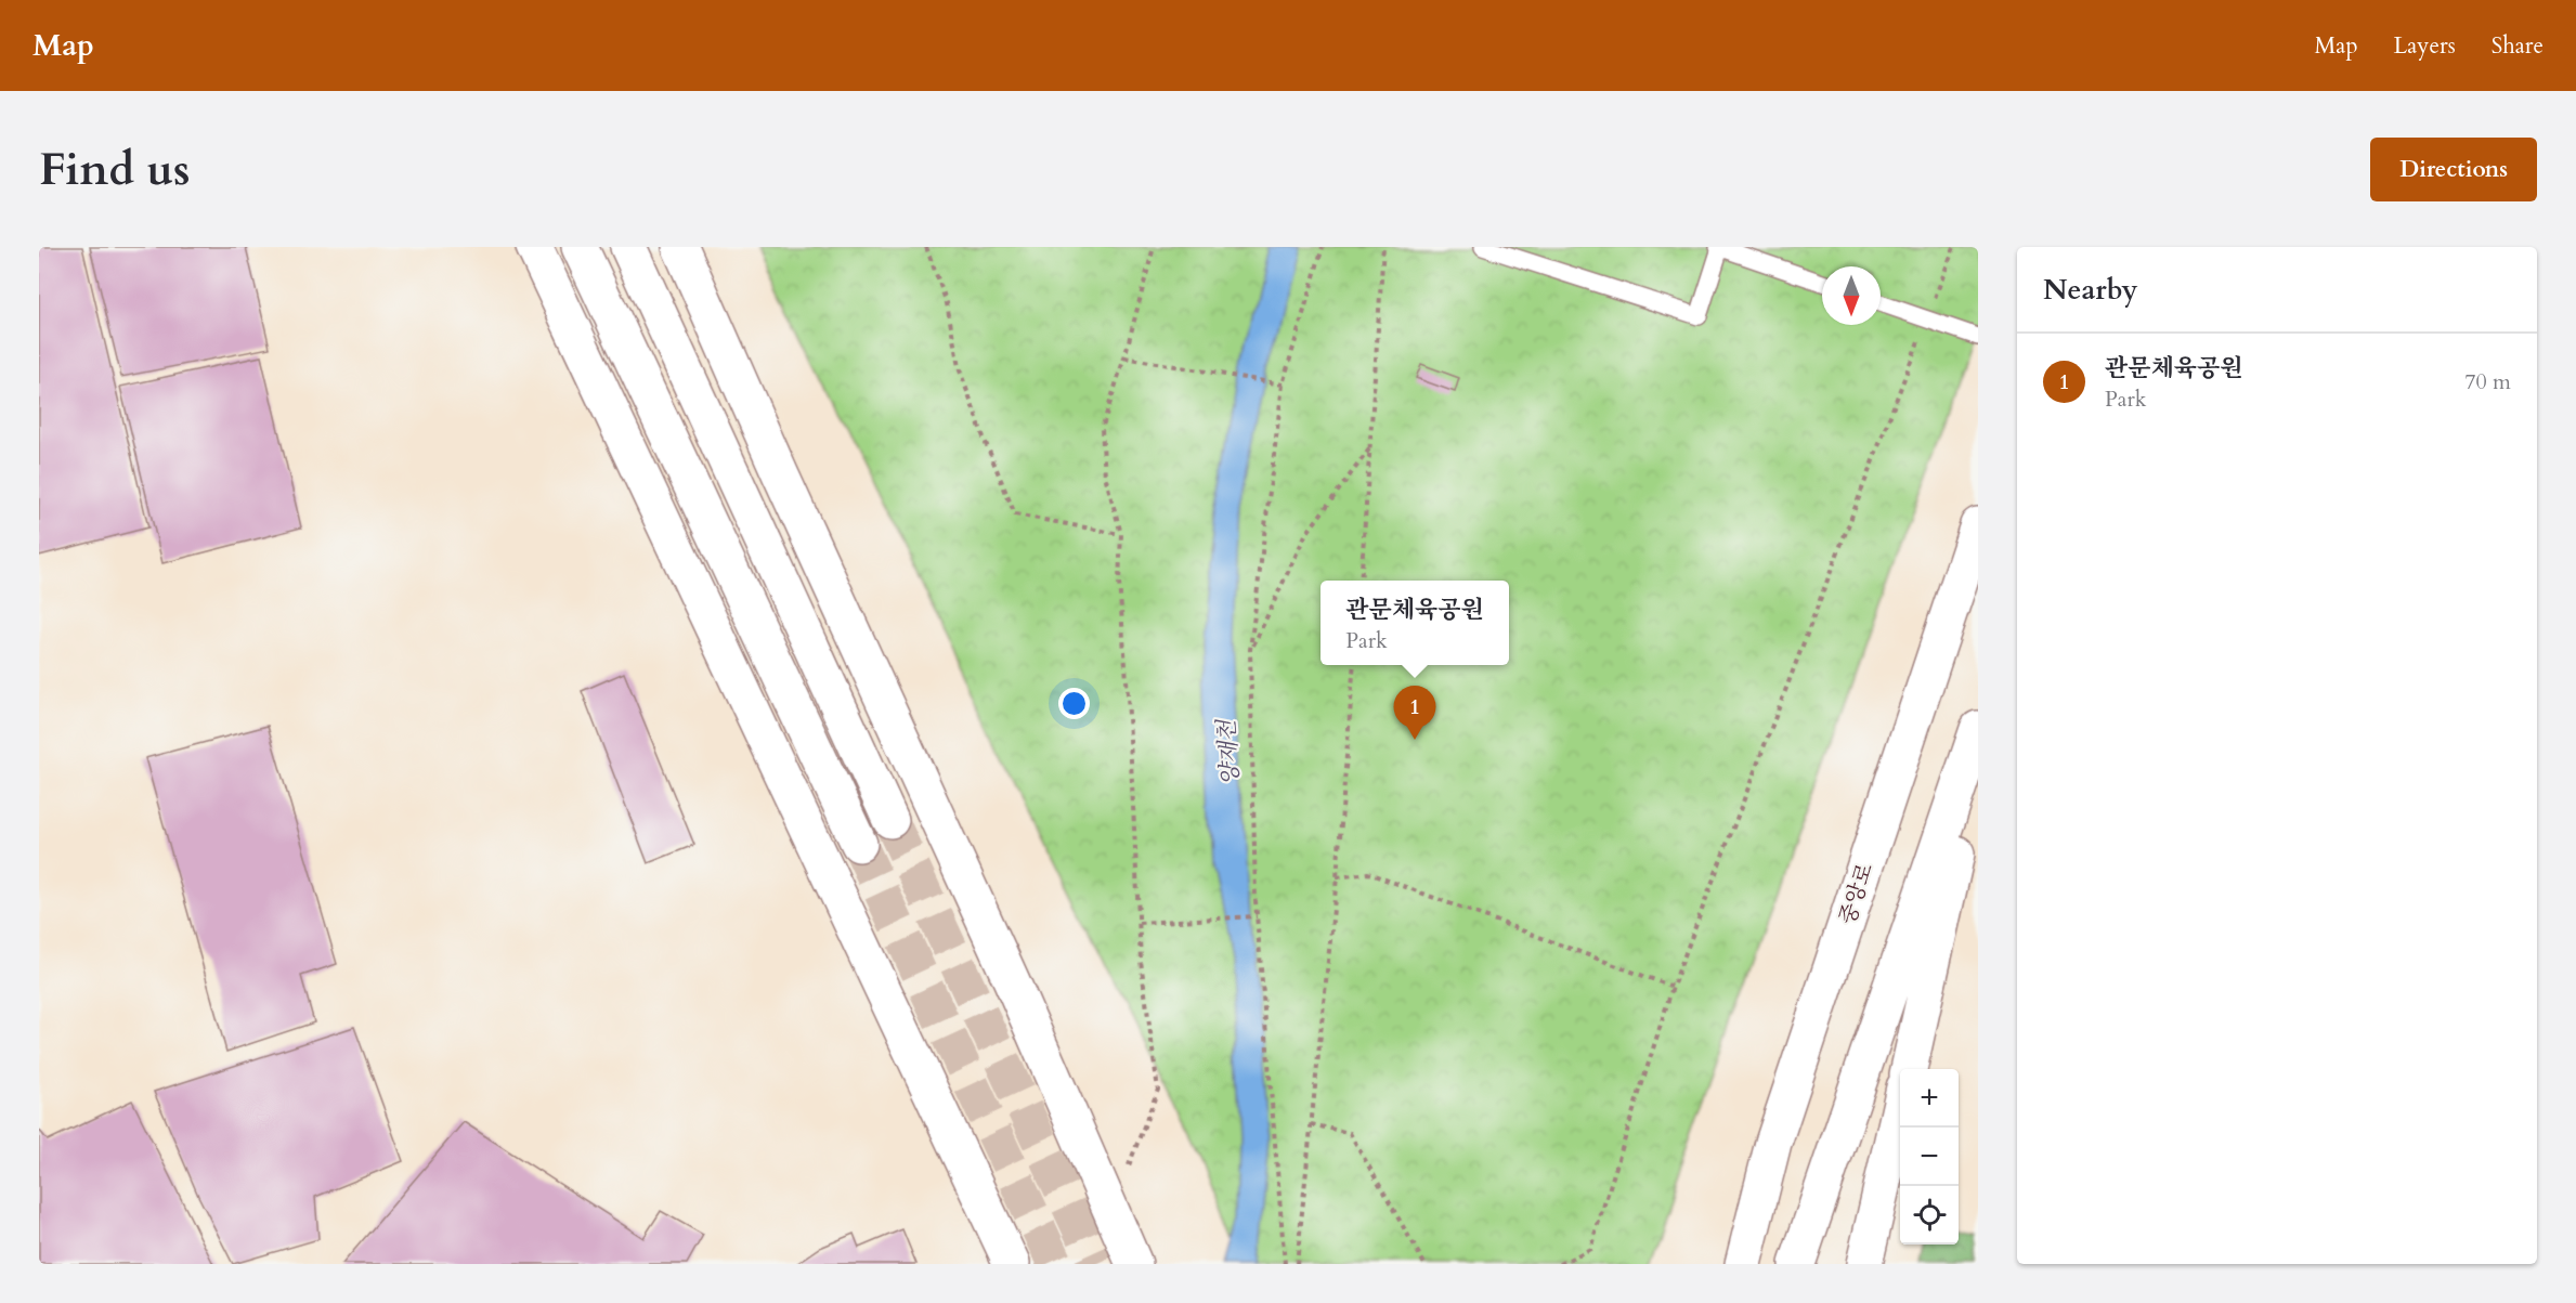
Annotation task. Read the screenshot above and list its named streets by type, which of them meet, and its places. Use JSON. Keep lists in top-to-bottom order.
{
  "streets": {
    "main road": ["중앙로"]
  },
  "water": ["양재천"],
  "north": "bottom",
  "page": {
    "header": "Map",
    "nav": ["Map", "Layers", "Share"],
    "buttons": "Directions",
    "title": "Find us",
    "heading": "Nearby",
    "list": [
      {
        "mark": "1",
        "name": "관문체육공원",
        "note": "Park",
        "value": "70 m"
      }
    ],
    "popup": ["관문체육공원", "Park"],
    "pins": "1",
    "map_buttons": ["+", "−"]
  }
}
